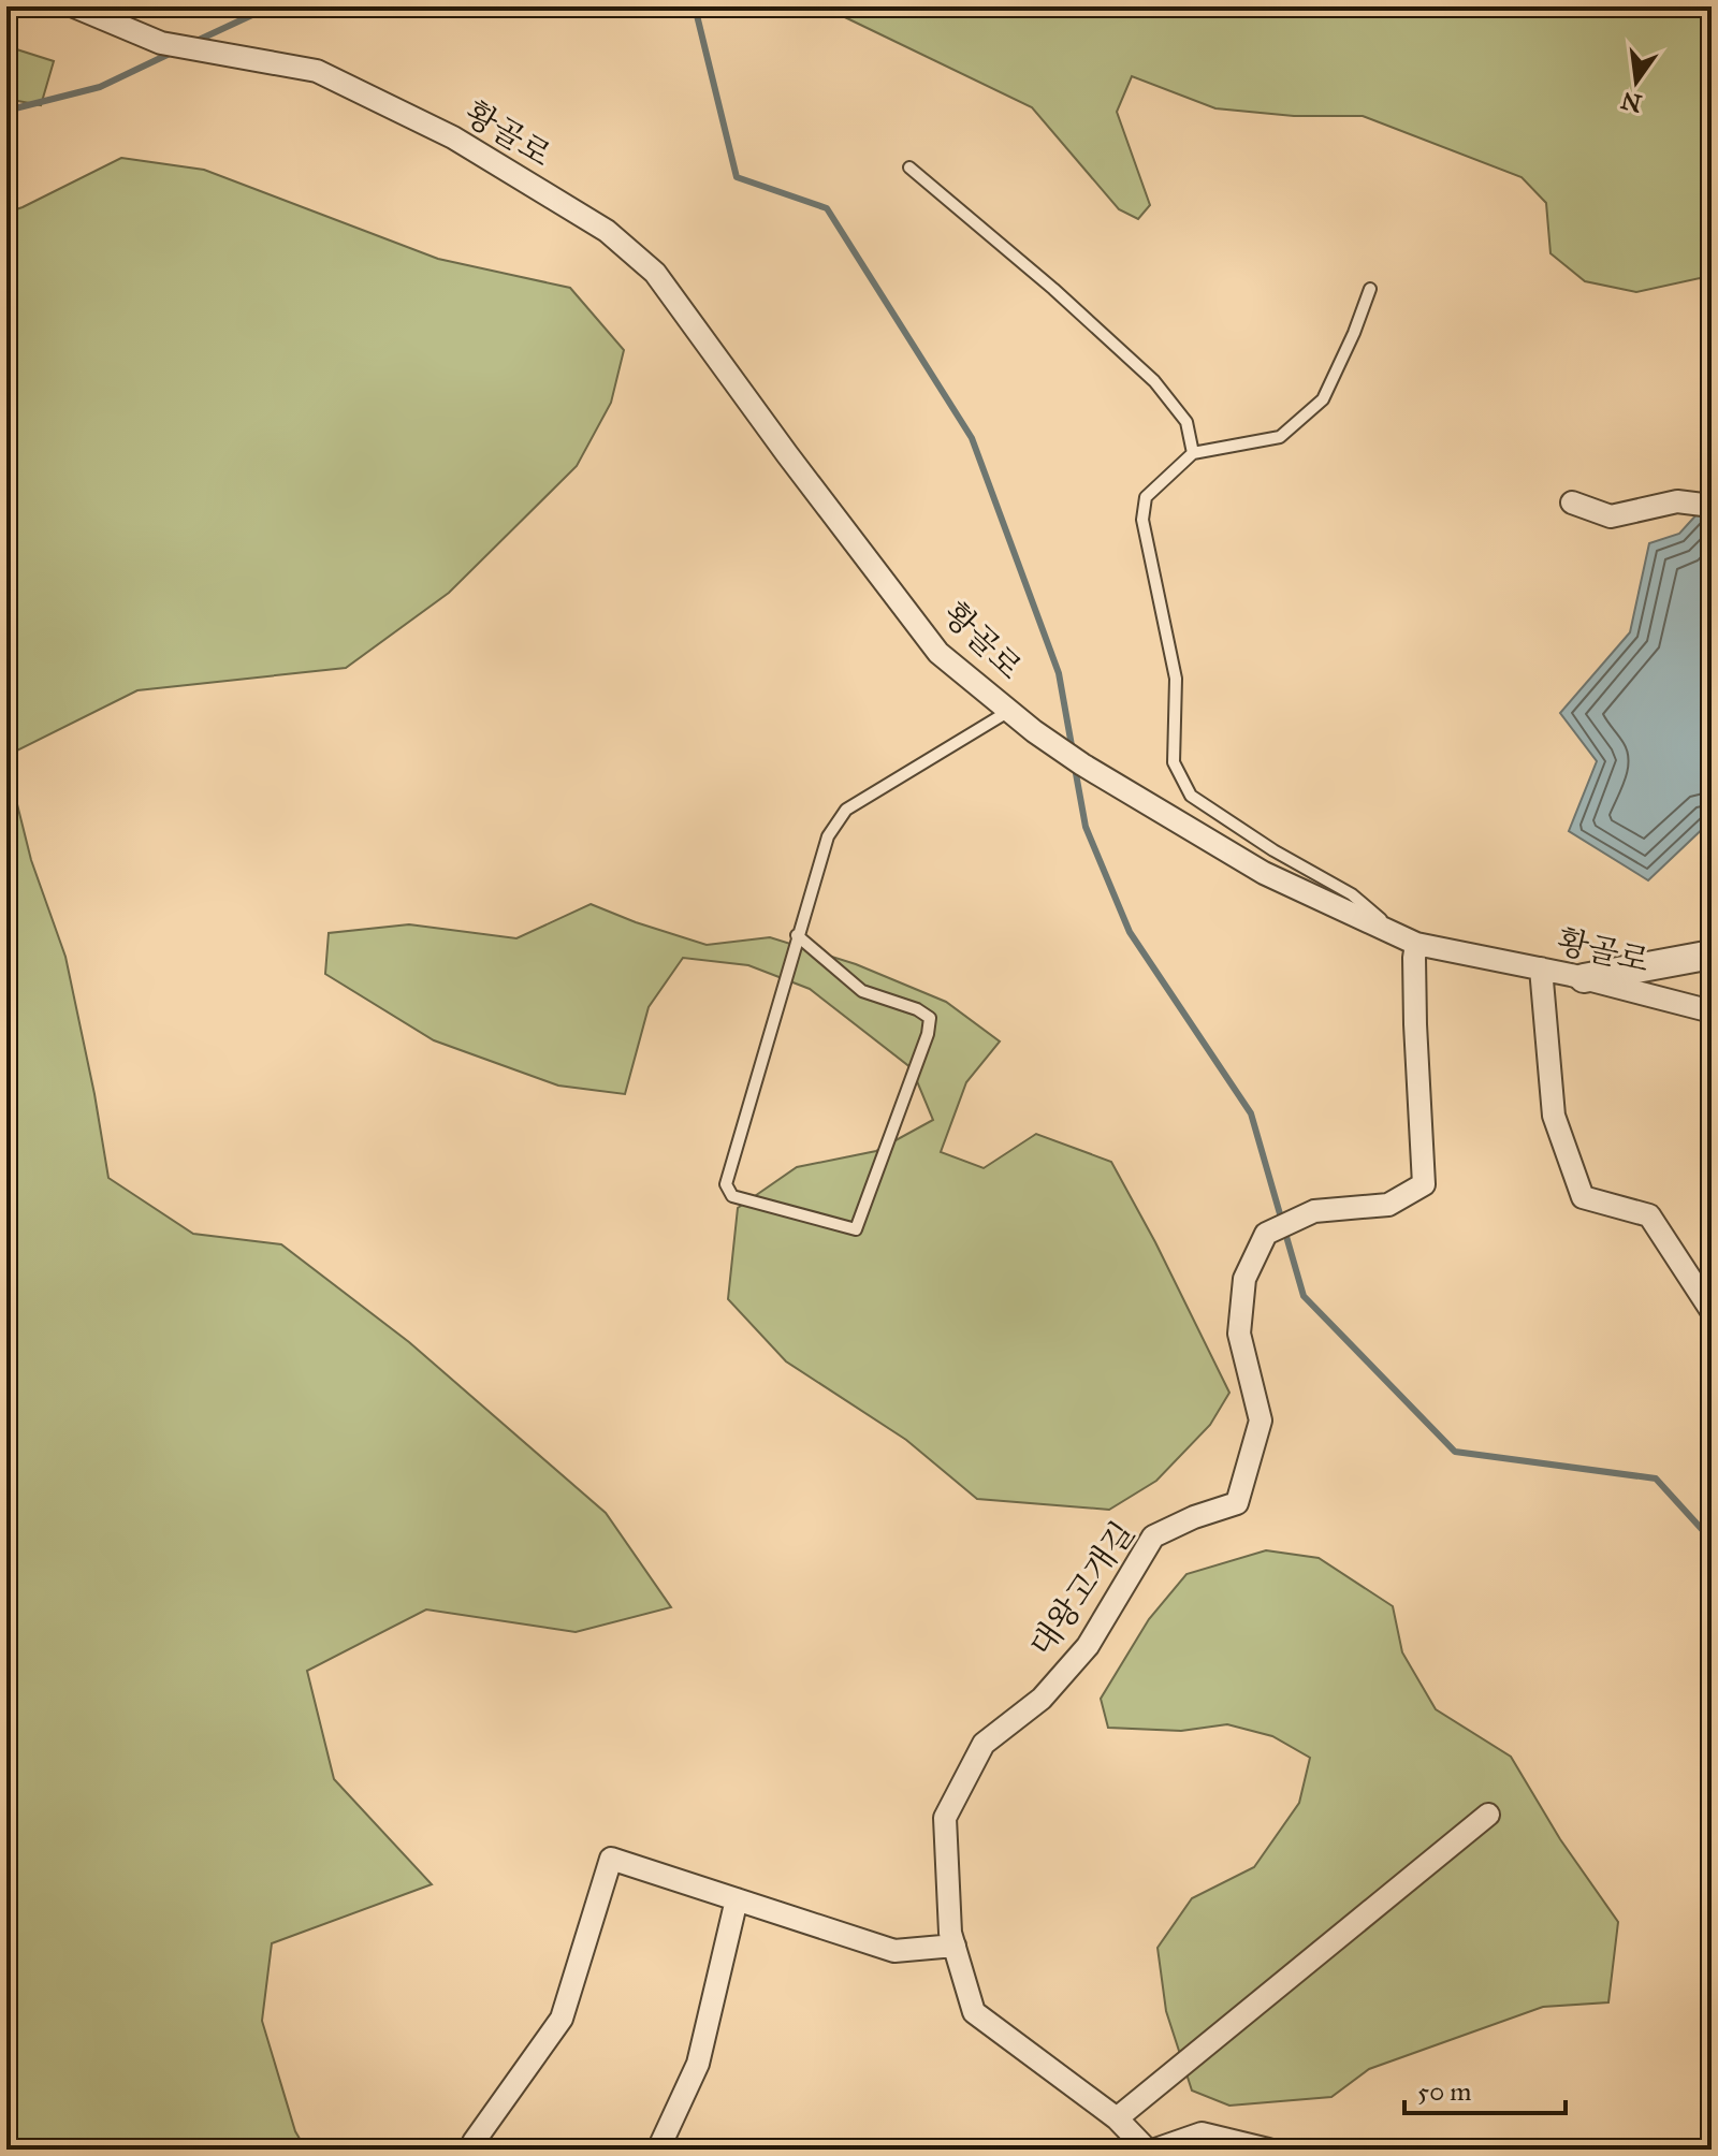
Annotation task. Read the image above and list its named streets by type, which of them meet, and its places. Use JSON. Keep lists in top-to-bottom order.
{
  "streets": {
    "street": ["황골로", "대왕고개길"]
  },
  "crossings": [
    ["황골로", "대왕고개길"]
  ],
  "scale_bar": "50 m",
  "north": "bottom"
}
